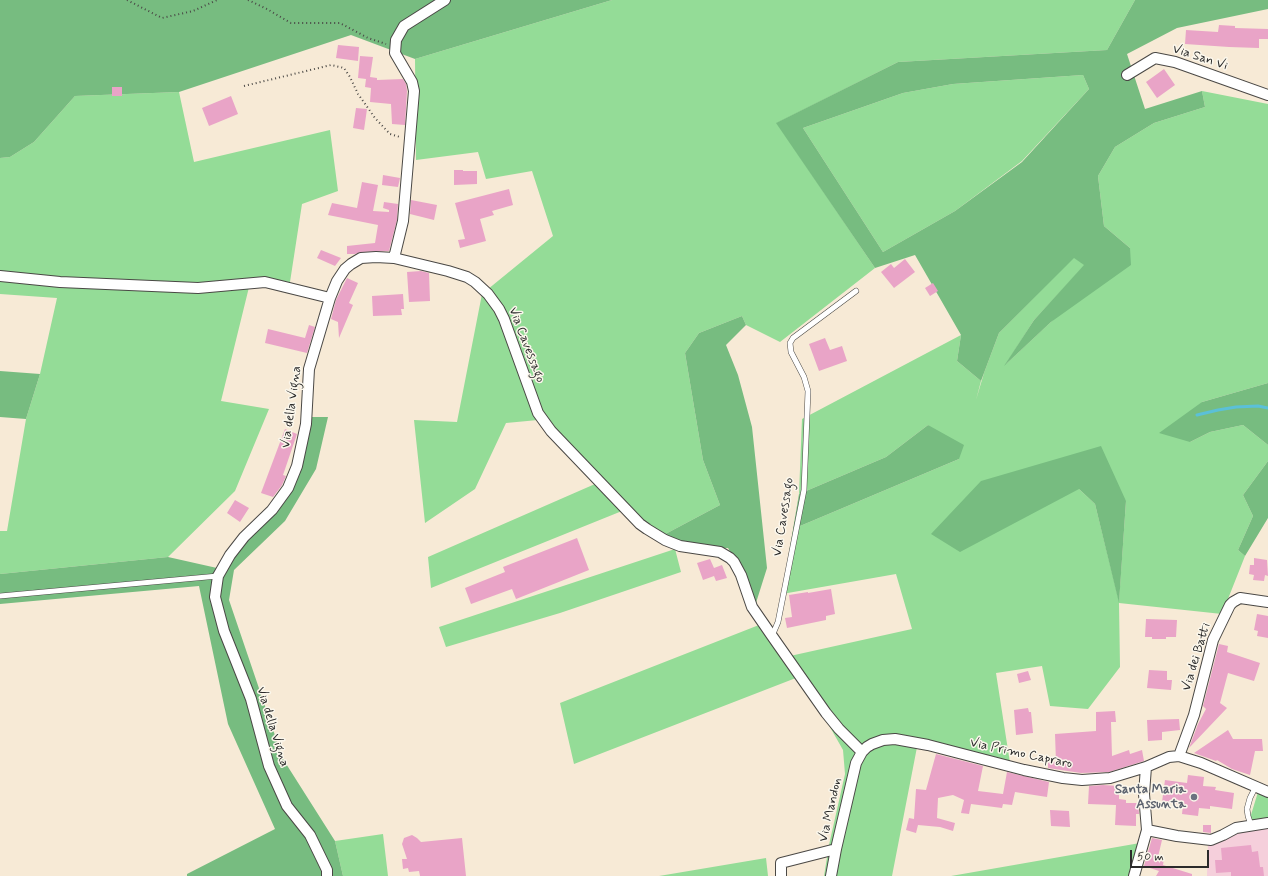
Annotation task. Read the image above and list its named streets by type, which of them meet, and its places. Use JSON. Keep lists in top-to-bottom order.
{
  "streets": {
    "street": [
      "Via San Vi",
      "Via Cavessago",
      "Via della Vigna",
      "Via dei Batti",
      "Via Primo Capraro",
      "Via Mandon"
    ]
  },
  "crossings": [
    ["Via Cavessago", "Via della Vigna"],
    ["Via Cavessago", "Via Primo Capraro"],
    ["Via Cavessago", "Via Mandon"],
    ["Via dei Batti", "Via Primo Capraro"],
    ["Via Primo Capraro", "Via Mandon"]
  ],
  "places": ["Santa Maria Assunta"],
  "scale_bar": "50 m"
}
